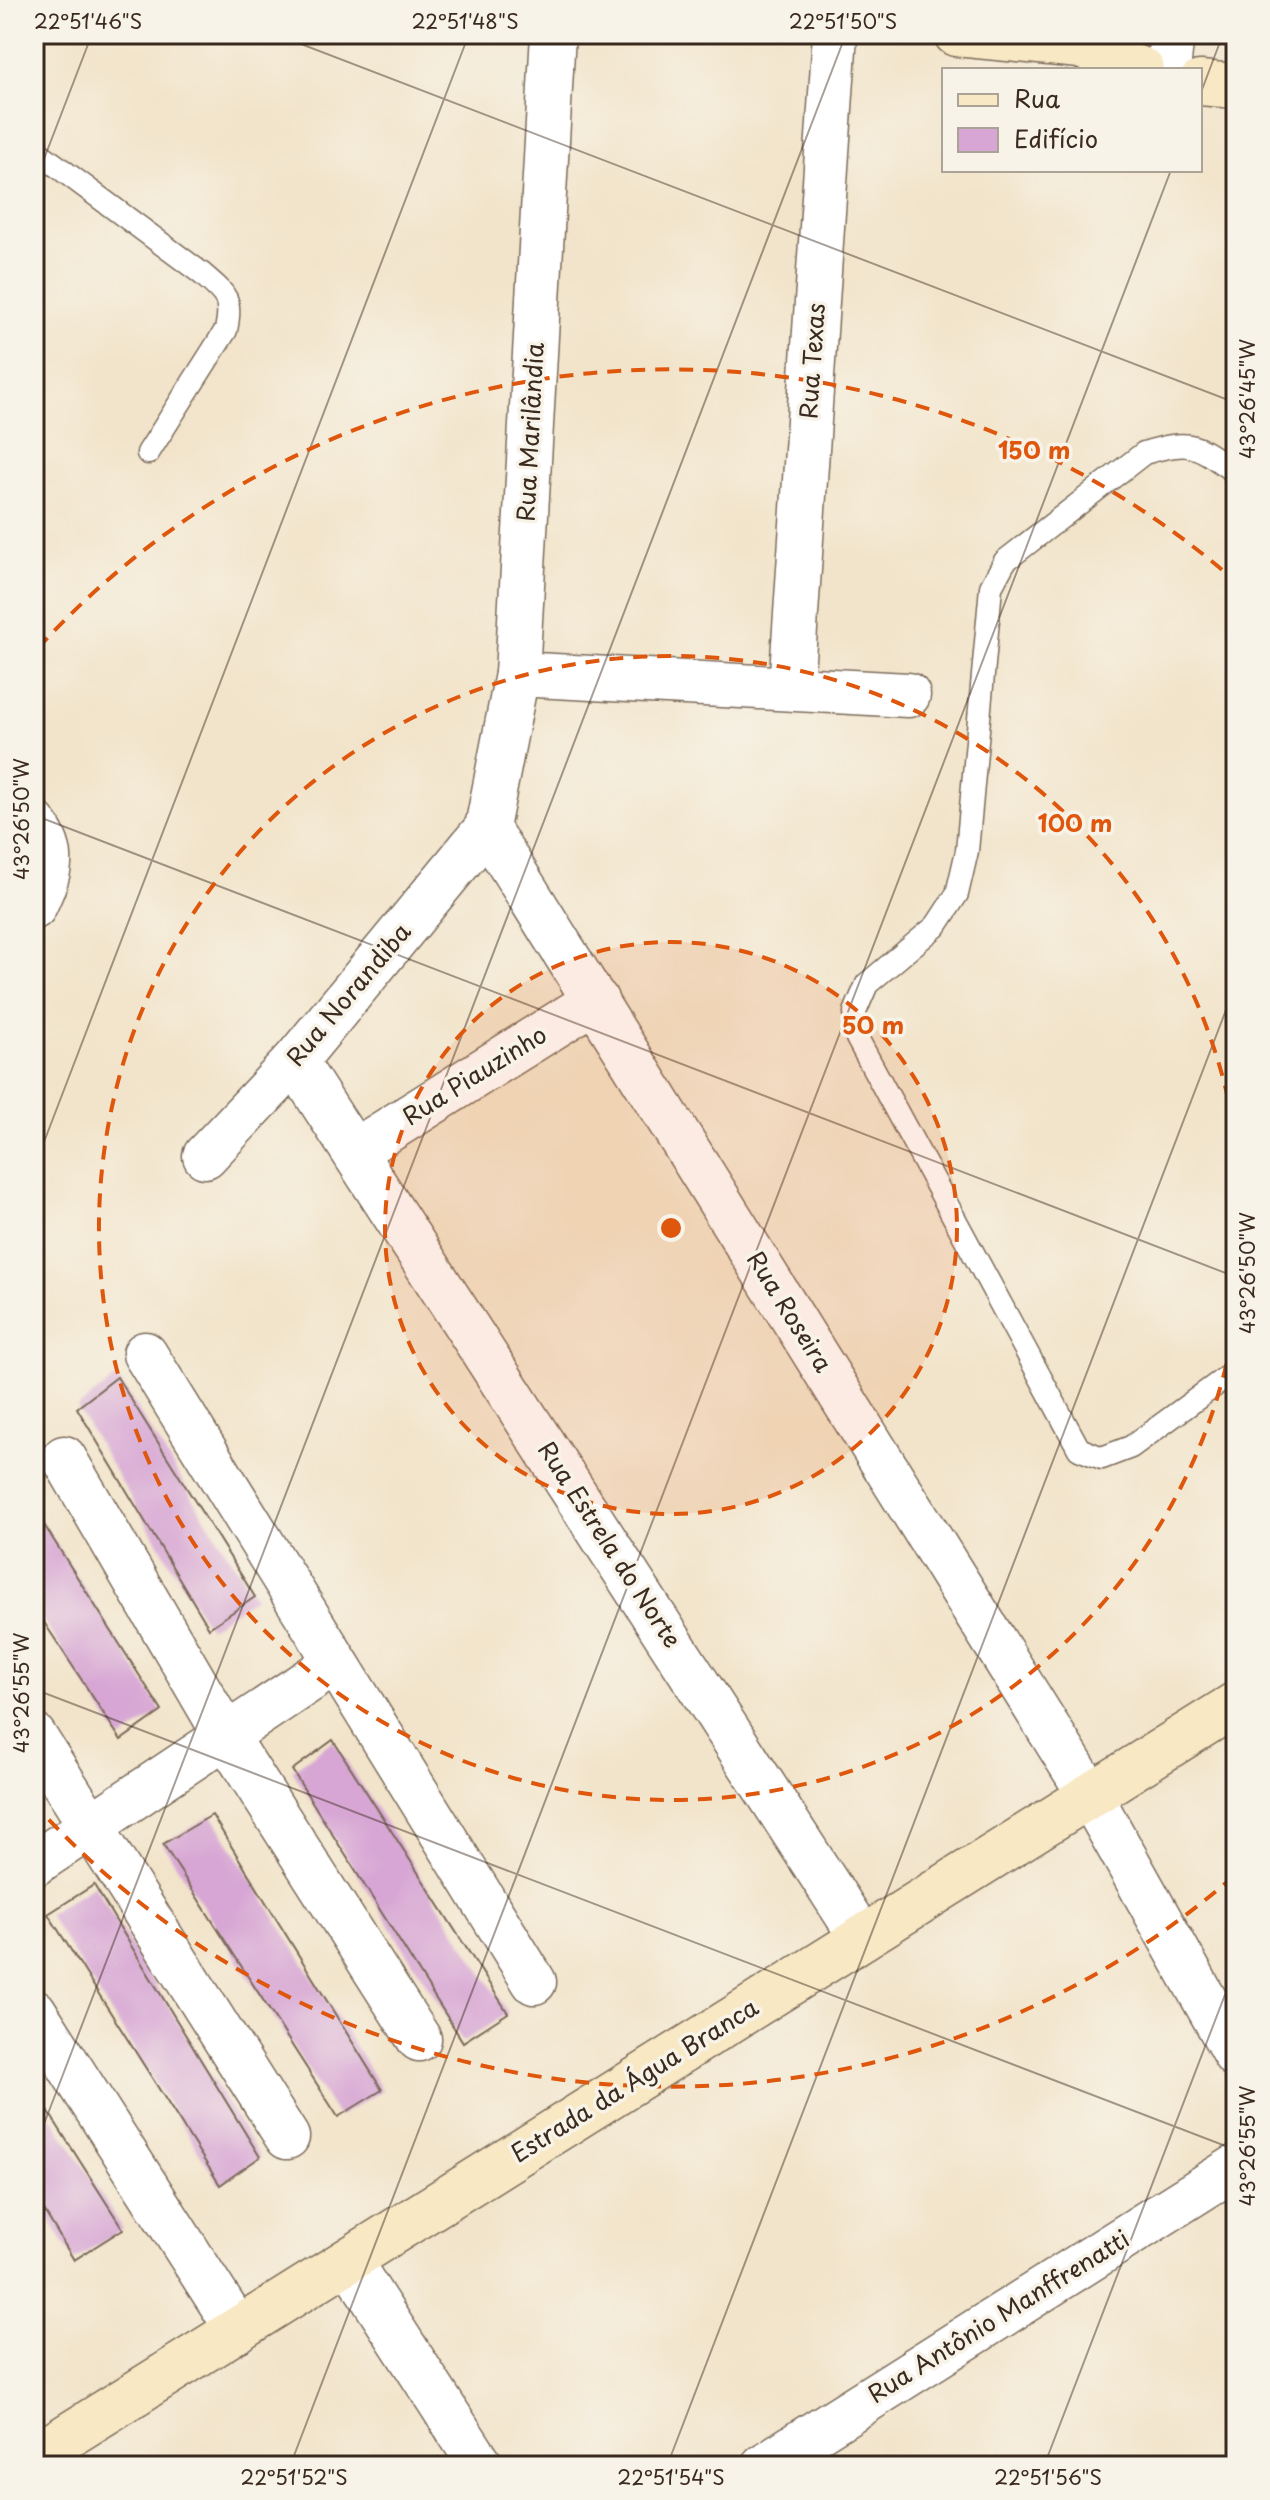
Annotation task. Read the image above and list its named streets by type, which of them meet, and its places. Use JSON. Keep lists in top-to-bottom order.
{
  "streets": {
    "main road": ["Estrada da Água Branca"],
    "street": [
      "Rua Texas",
      "Rua Marilândia",
      "Rua Norandiba",
      "Rua Piauzinho",
      "Rua Roseira",
      "Rua Estrela do Norte",
      "Rua Antônio Manffrenatti"
    ]
  },
  "crossings": [
    ["Rua Marilândia", "Rua Norandiba"],
    ["Rua Marilândia", "Rua Roseira"],
    ["Rua Norandiba", "Rua Roseira"],
    ["Rua Norandiba", "Rua Estrela do Norte"],
    ["Rua Piauzinho", "Rua Roseira"],
    ["Rua Piauzinho", "Rua Estrela do Norte"],
    ["Rua Roseira", "Estrada da Água Branca"],
    ["Rua Estrela do Norte", "Estrada da Água Branca"]
  ],
  "legend": ["Rua", "Edifício"],
  "coordinates": [
    "22°51'46\"S",
    "22°51'48\"S",
    "22°51'50\"S",
    "43°26'45\"W",
    "43°26'50\"W",
    "43°26'55\"W",
    "22°51'52\"S",
    "22°51'54\"S",
    "22°51'56\"S"
  ],
  "rings": ["150 m", "100 m", "50 m"]
}
